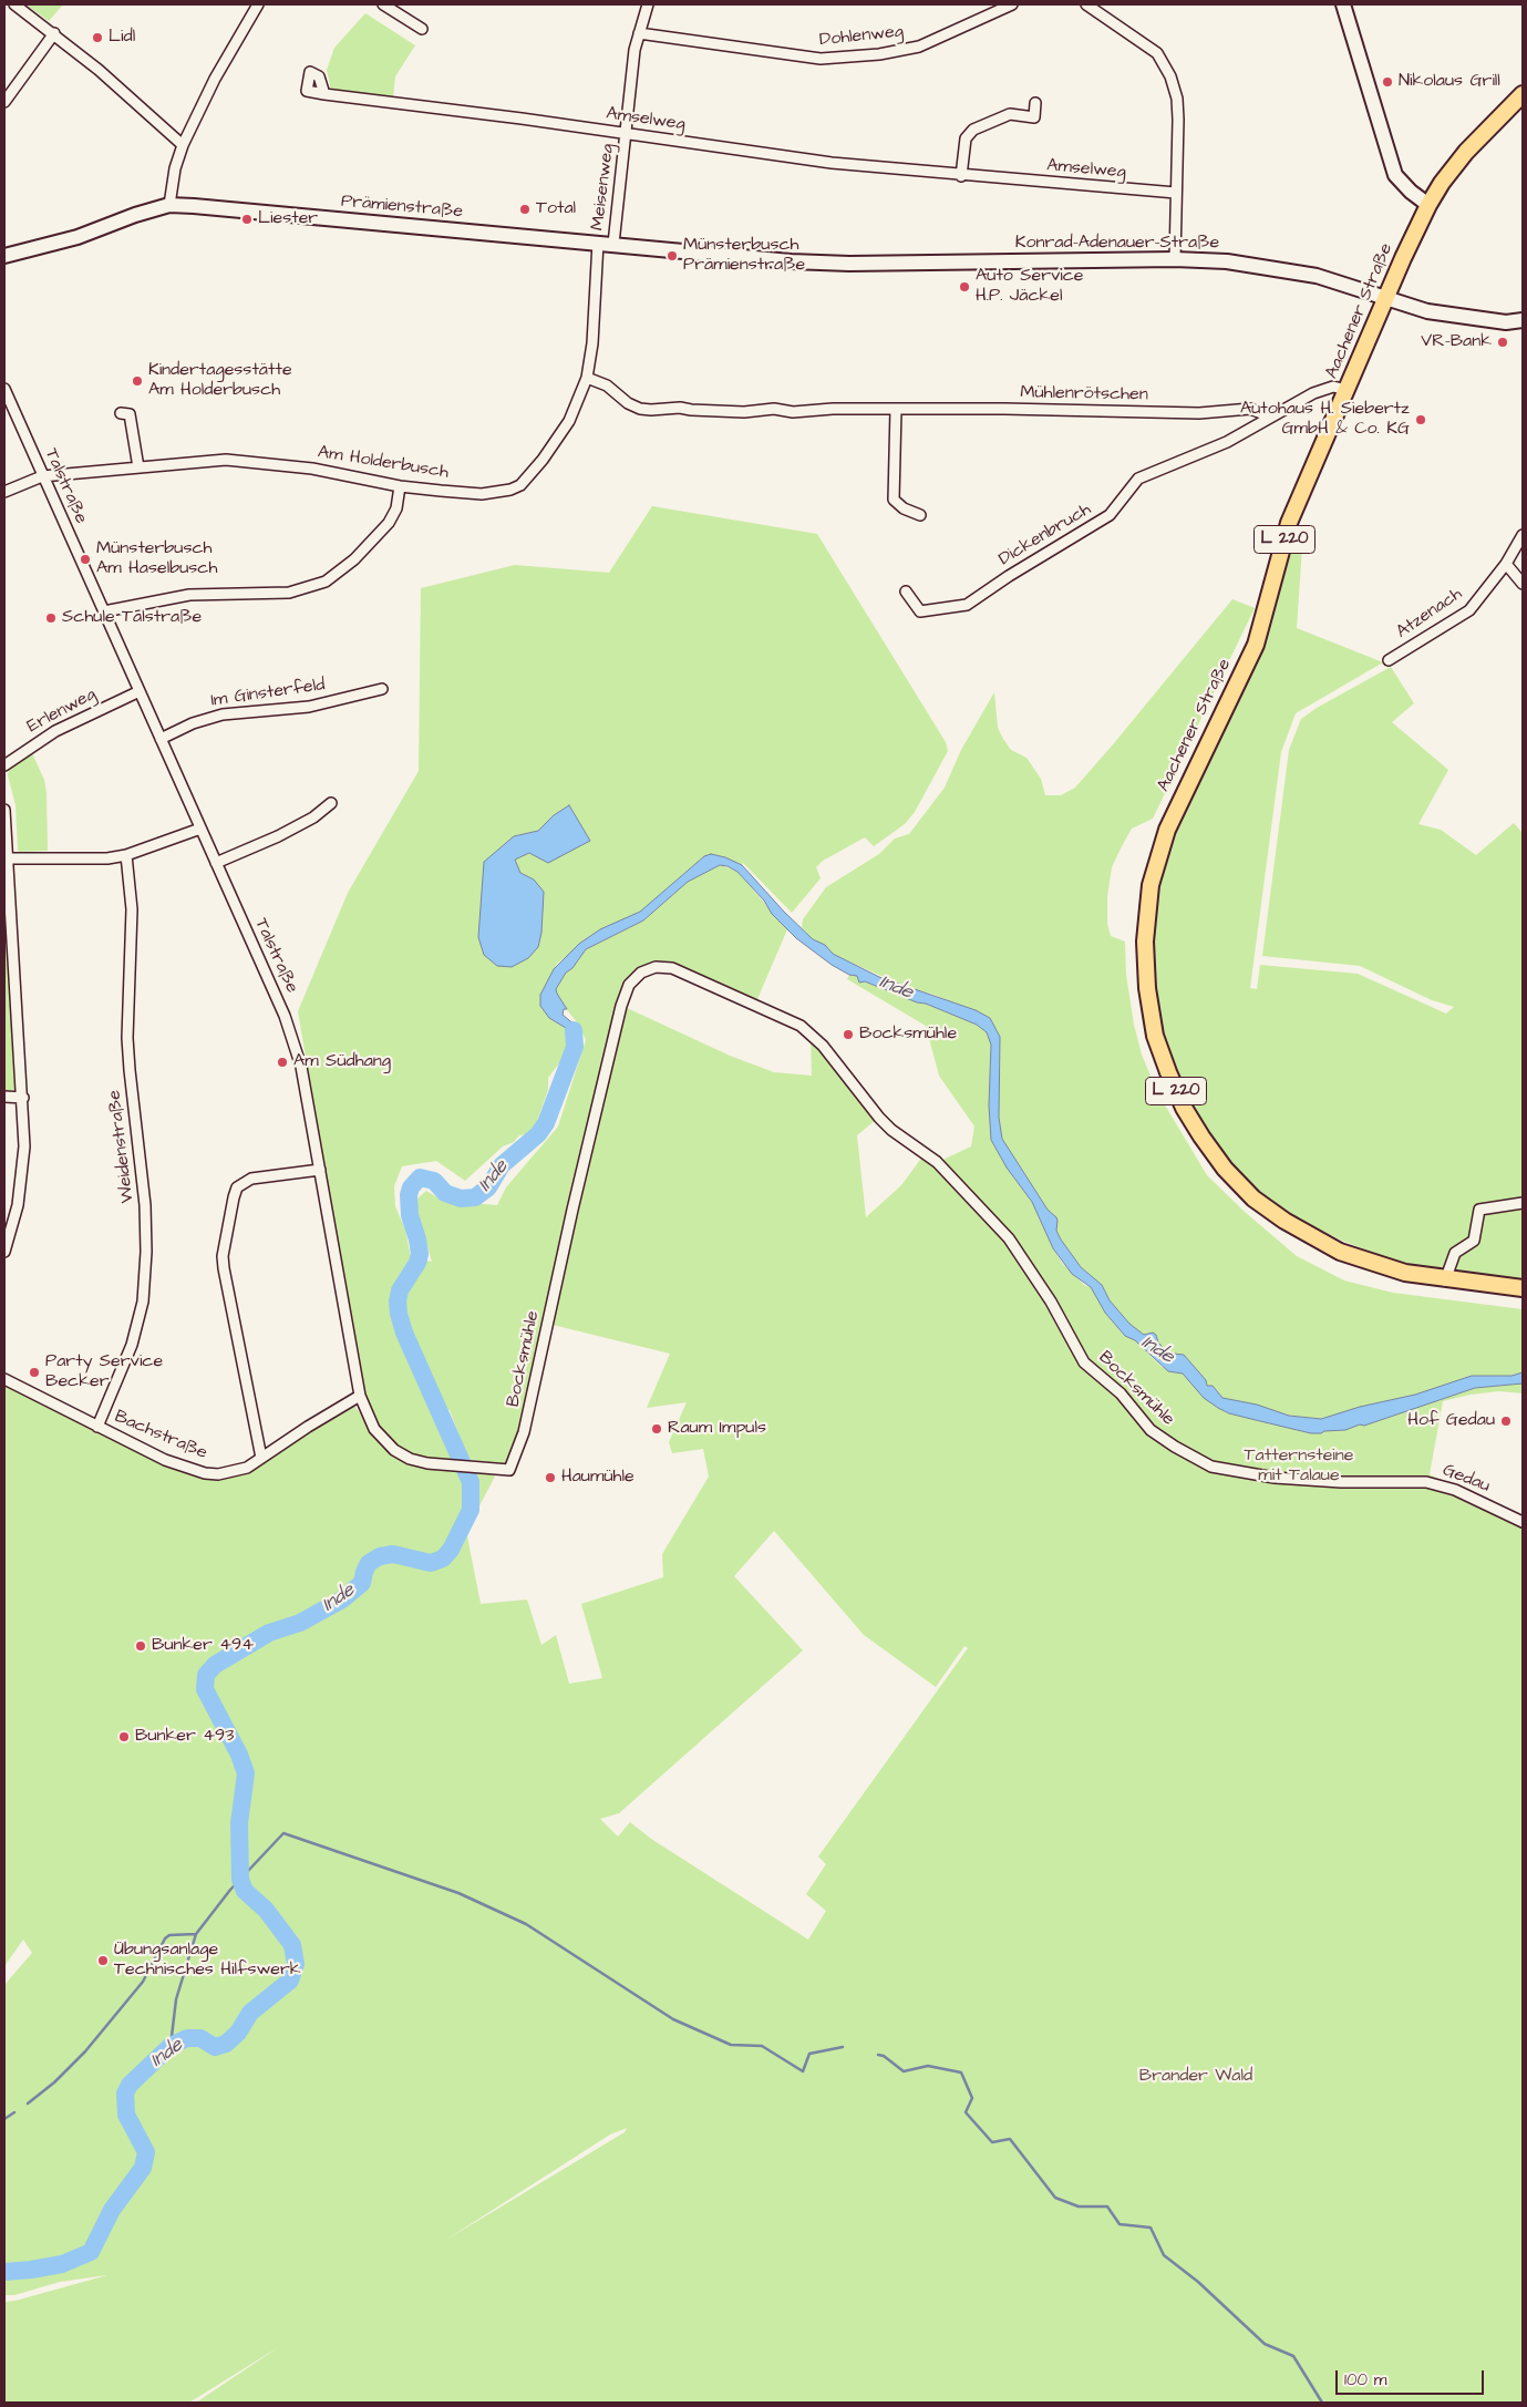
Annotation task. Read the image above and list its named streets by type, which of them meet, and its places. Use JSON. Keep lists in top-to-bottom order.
{
  "streets": {
    "main road": ["Aachener Straße", "L 220"],
    "street": [
      "Dohlenweg",
      "Amselweg",
      "Meisenweg",
      "Prämienstraße",
      "Konrad-Adenauer-Straße",
      "Mühlenrötschen",
      "Am Holderbusch",
      "Talstraße",
      "Dickenbruch",
      "Atzenach",
      "Im Ginsterfeld",
      "Erlenweg",
      "Weidenstraße",
      "Bocksmühle",
      "Bachstraße",
      "Gedau"
    ]
  },
  "crossings": [
    ["Dohlenweg", "Meisenweg"],
    ["Amselweg", "Meisenweg"],
    ["Meisenweg", "Prämienstraße"],
    ["Prämienstraße", "Konrad-Adenauer-Straße"],
    ["Prämienstraße", "Am Holderbusch"],
    ["Konrad-Adenauer-Straße", "Aachener Straße"],
    ["Aachener Straße", "Dickenbruch"],
    ["Aachener Straße", "L 220"],
    ["Mühlenrötschen", "Am Holderbusch"],
    ["Mühlenrötschen", "Dickenbruch"],
    ["Am Holderbusch", "Talstraße"],
    ["Talstraße", "Im Ginsterfeld"],
    ["Talstraße", "Erlenweg"],
    ["Talstraße", "Bocksmühle"],
    ["Talstraße", "Bachstraße"],
    ["Weidenstraße", "Bachstraße"],
    ["Bocksmühle", "Gedau"]
  ],
  "water": ["Inde"],
  "parks": ["Tatternsteine mit Talaue", "Brander Wald"],
  "places": [
    "Lidl",
    "Nikolaus Grill",
    "Total",
    "Liester",
    "Münsterbusch Prämienstraße",
    "Auto Service H.P. Jäckel",
    "VR-Bank",
    "Kindertagesstätte Am Holderbusch",
    "Autohaus H. Siebertz GmbH & Co. KG",
    "Münsterbusch Am Haselbusch",
    "Schule Talstraße",
    "Bocksmühle",
    "Am Südhang",
    "Party Service Becker",
    "Hof Gedau",
    "Raum Impuls",
    "Haumühle",
    "Bunker 494",
    "Bunker 493",
    "Übungsanlage Technisches Hilfswerk"
  ],
  "scale_bar": "100 m"
}
